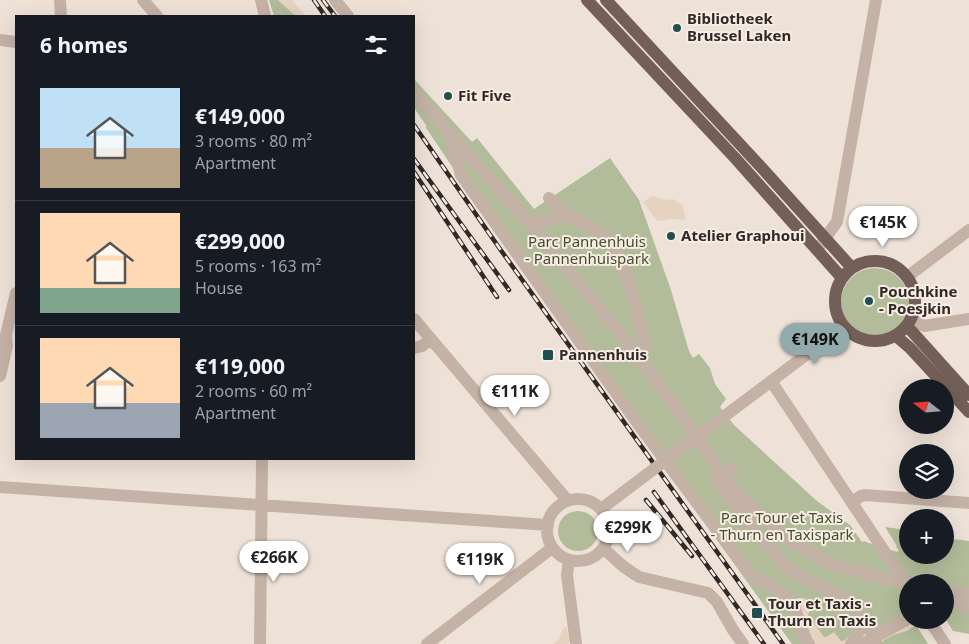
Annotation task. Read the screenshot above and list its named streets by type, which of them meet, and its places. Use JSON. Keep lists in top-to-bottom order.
{
  "parks": ["Parc Pannenhuis - Pannenhuispark", "Parc Tour et Taxis - Thurn en Taxispark"],
  "places": {
    "other": [
      "Bibliotheek Brussel Laken",
      "Fit Five",
      "Atelier Graphoui",
      "Pouchkine - Poesjkin"
    ],
    "transit": ["Pannenhuis", "Tour et Taxis - Thurn en Taxis"]
  },
  "north": "left",
  "page": {
    "heading": "6 homes",
    "list": [
      {
        "name": "€149,000",
        "note": "3 rooms · 80 m² · Apartment"
      },
      {
        "name": "€299,000",
        "note": "5 rooms · 163 m² · House"
      },
      {
        "name": "€119,000",
        "note": "2 rooms · 60 m² · Apartment"
      }
    ],
    "price": [
      "€145K",
      "€149K",
      "€111K",
      "€299K",
      "€266K",
      "€119K"
    ],
    "map_buttons": ["+", "−"]
  }
}
